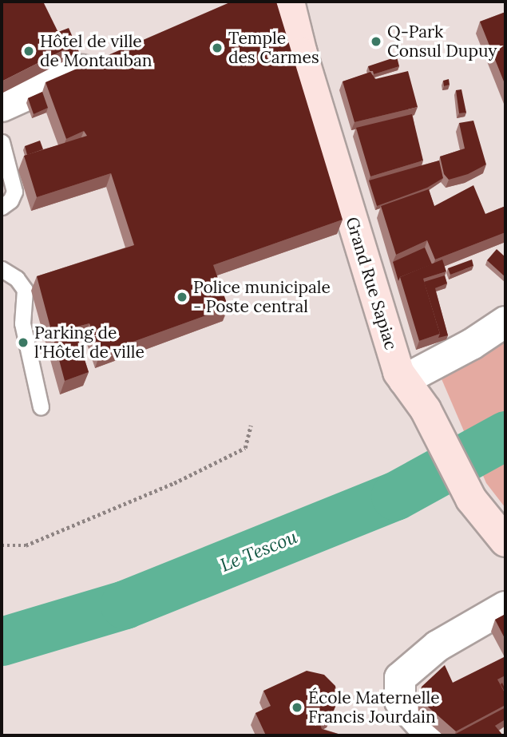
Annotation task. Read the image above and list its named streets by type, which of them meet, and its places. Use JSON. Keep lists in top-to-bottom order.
{
  "streets": {
    "main road": ["Grand Rue Sapiac"]
  },
  "water": ["Le Tescou"],
  "places": [
    "Q-Park Consul Dupuy",
    "Temple des Carmes",
    "Hôtel de ville de Montauban",
    "Police municipale - Poste central",
    "Parking de l'Hôtel de ville",
    "École Maternelle Francis Jourdain"
  ]
}
